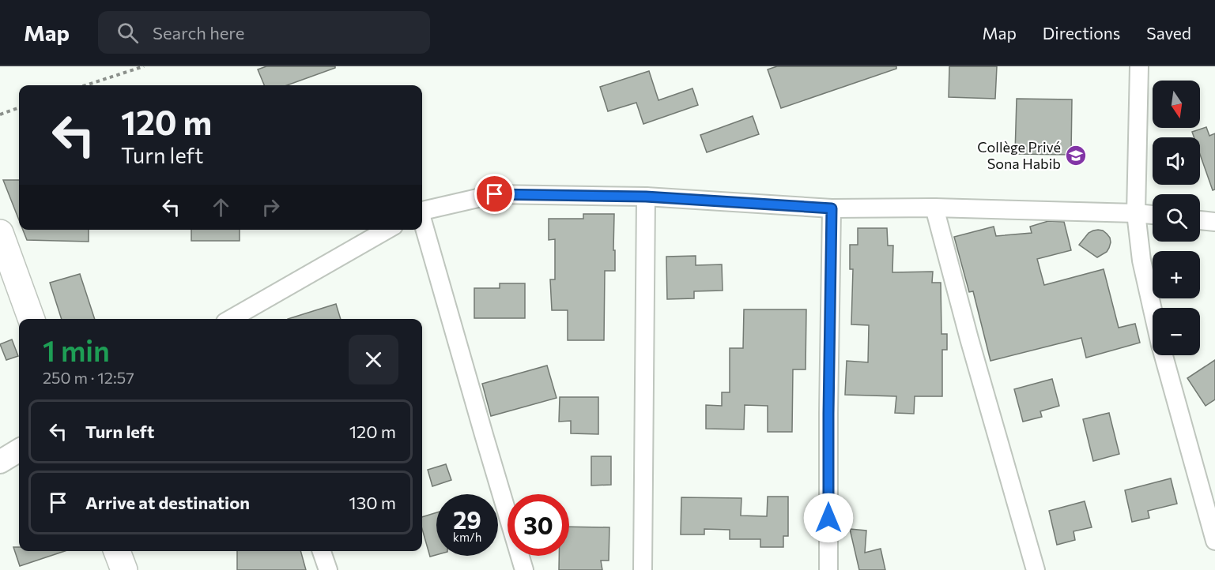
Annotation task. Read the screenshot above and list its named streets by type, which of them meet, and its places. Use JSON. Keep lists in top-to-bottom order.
{
  "places": {
    "school or university": ["Collège Privé Sona Habib"]
  },
  "north": "bottom",
  "page": {
    "header": "Map",
    "search": "Search here",
    "nav": ["Map", "Directions", "Saved"],
    "map_buttons": ["+", "−"],
    "turn": ["120 m", "Turn left"],
    "heading": ["1 min", "250 m · 12:57"],
    "list": [
      {
        "name": "Turn left",
        "value": "120 m"
      },
      {
        "name": "Arrive at destination",
        "value": "130 m"
      }
    ],
    "speed": "29 km/h",
    "limit": "30"
  }
}
